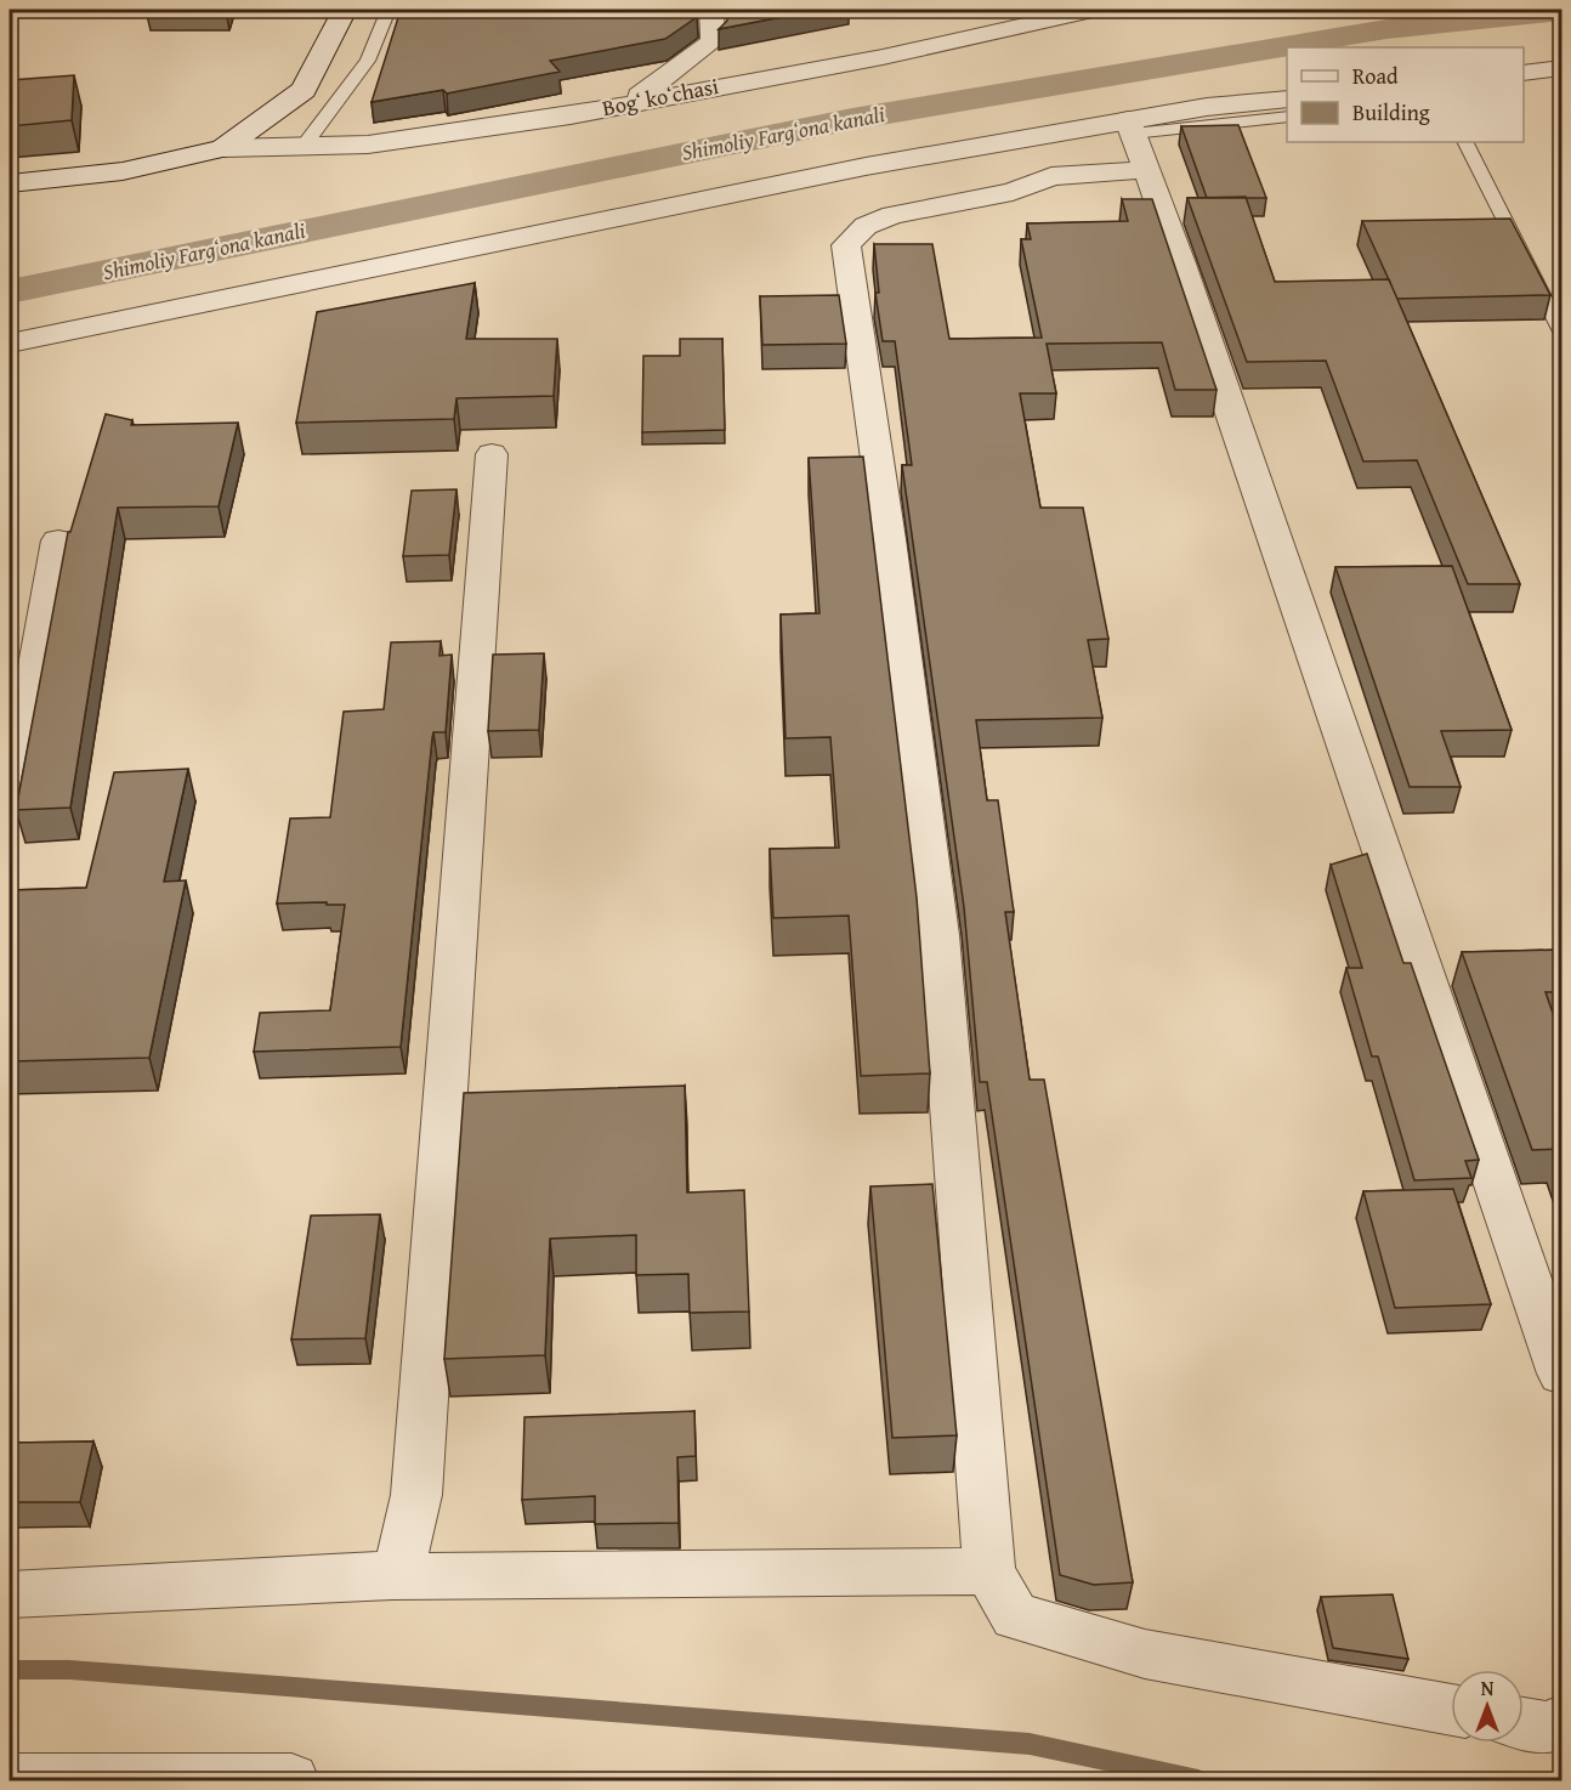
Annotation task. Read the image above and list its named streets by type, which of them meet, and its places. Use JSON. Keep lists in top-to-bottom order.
{
  "streets": {
    "street": ["Bogʻ koʻchasi"]
  },
  "water": ["Shimoliy Fargʻona kanali"],
  "legend": ["Road", "Building"],
  "north": "top"
}
